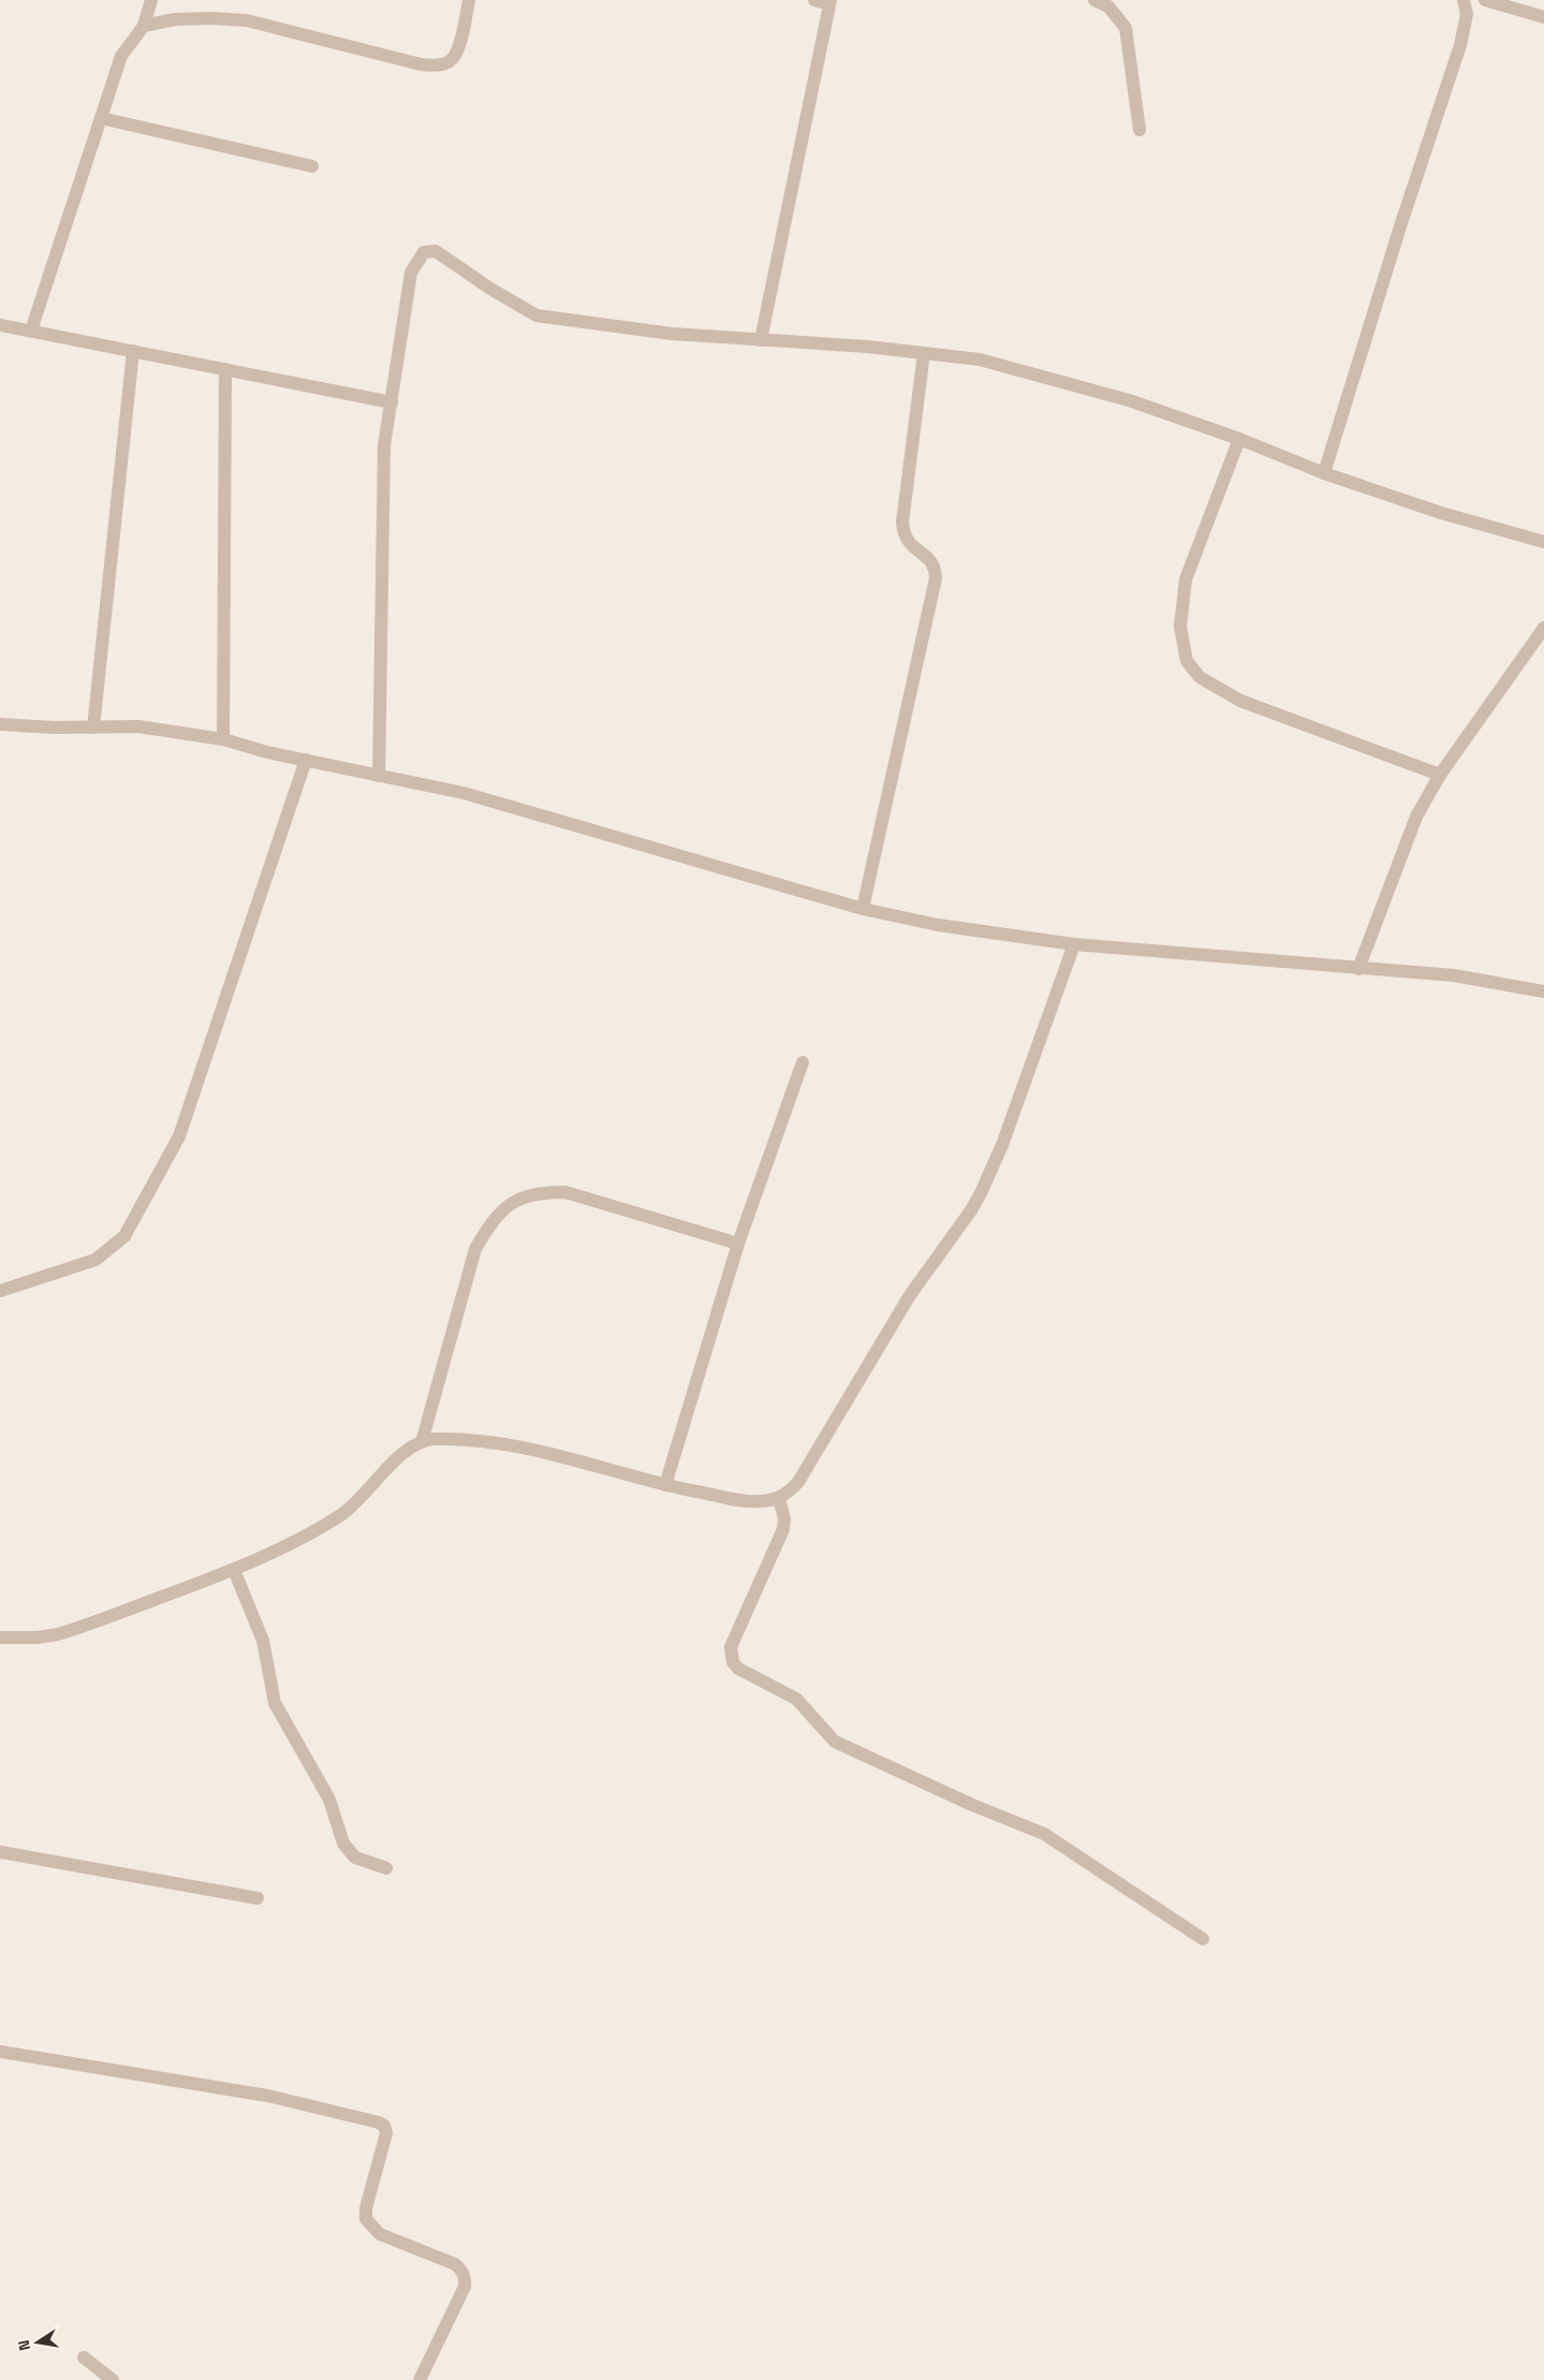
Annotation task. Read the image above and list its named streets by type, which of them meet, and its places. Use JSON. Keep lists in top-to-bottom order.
{
  "north": "left"
}
